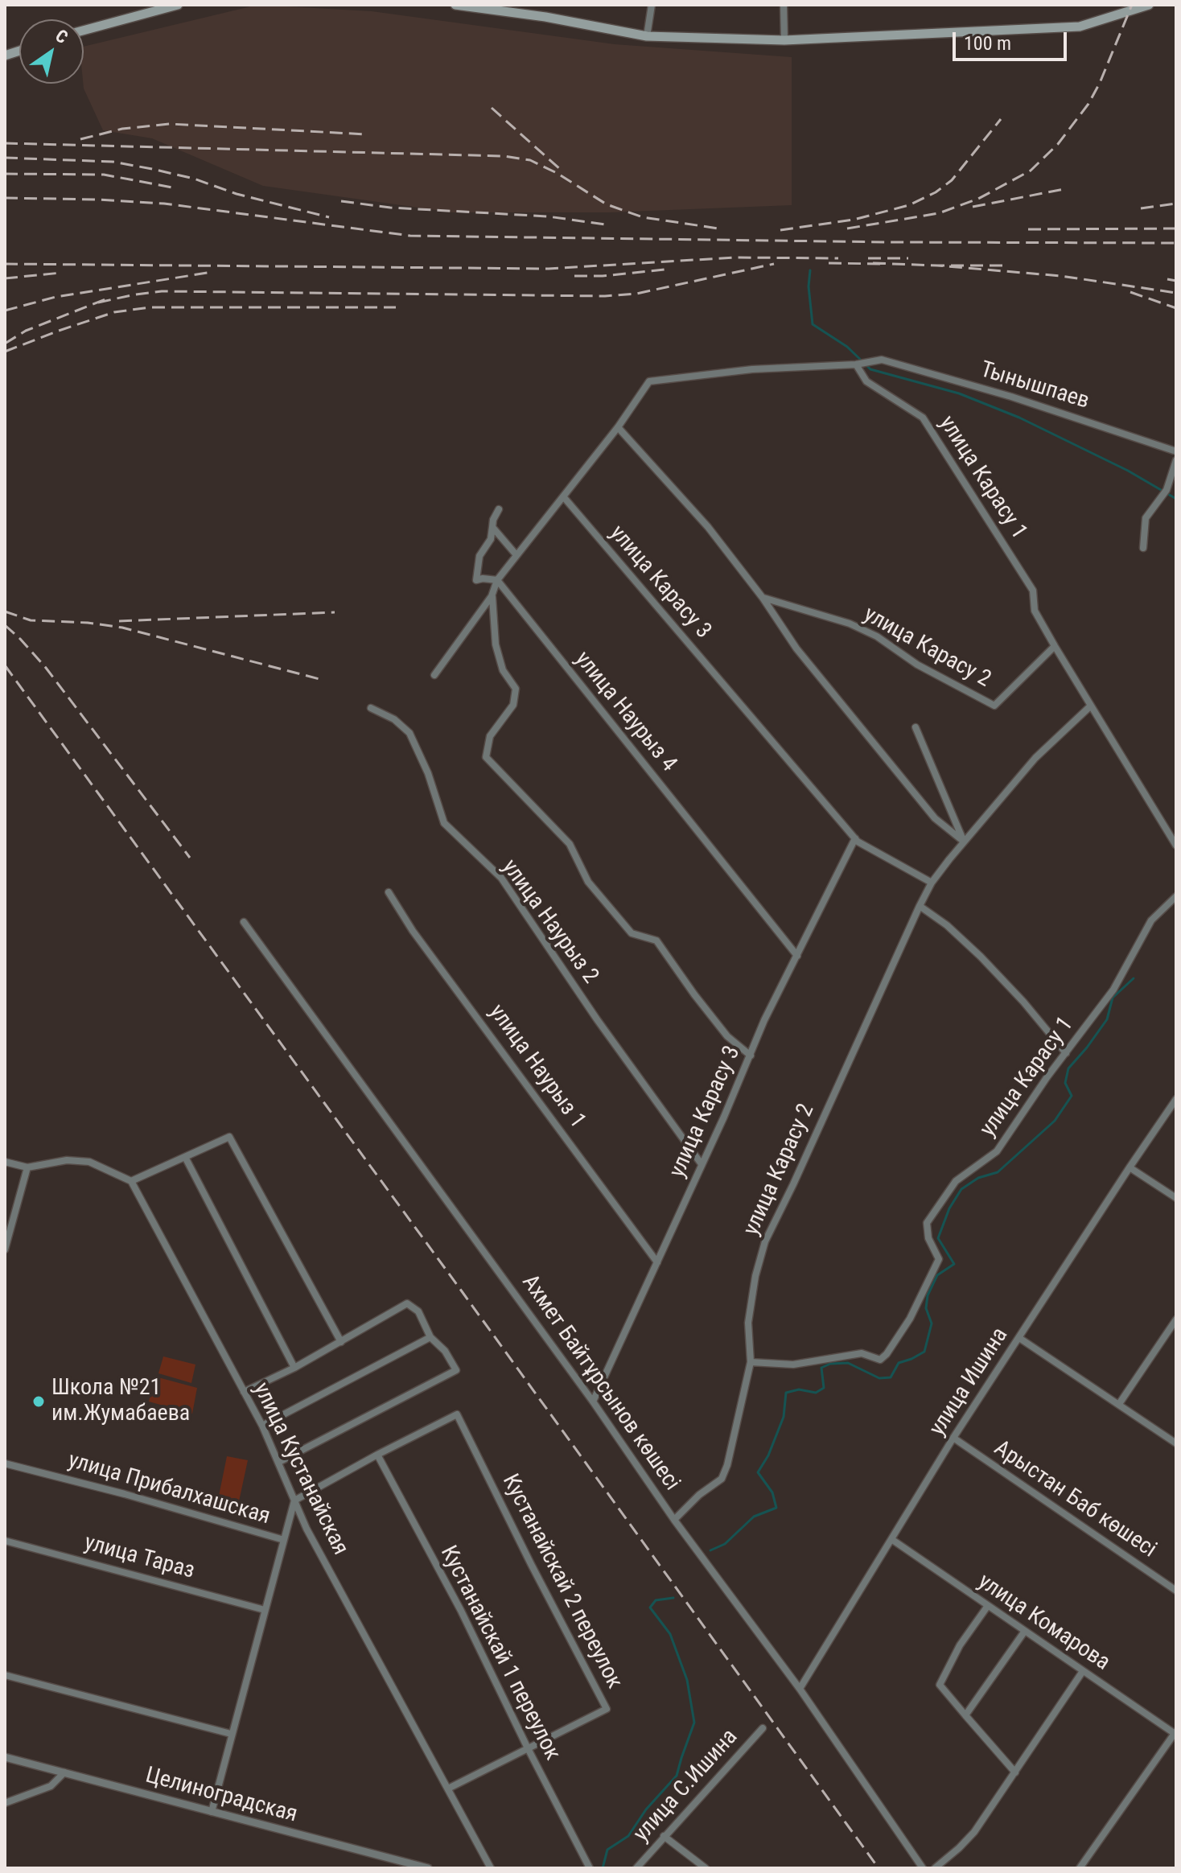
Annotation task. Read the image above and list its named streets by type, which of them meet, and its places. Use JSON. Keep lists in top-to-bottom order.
{
  "streets": {
    "street": [
      "Тынышпаев",
      "улица Карасу 1",
      "улица Карасу 3",
      "улица Карасу 2",
      "улица Наурыз 4",
      "улица Наурыз 2",
      "улица Наурыз 1",
      "улица Ишина",
      "Ахмет Байтұрсынов көшесі",
      "улица Кустанайская",
      "улица Прибалхашская",
      "Арыстан Баб көшесі",
      "улица Тараз",
      "Кустанайскай 2 переулок",
      "улица Комарова",
      "Кустанайскай 1 переулок",
      "улица С.Ишина",
      "Целиноградская"
    ]
  },
  "crossings": [
    ["Тынышпаев", "улица Карасу 1"],
    ["улица Карасу 1", "улица Карасу 2"],
    ["улица Карасу 3", "улица Карасу 2"],
    ["улица Карасу 3", "улица Наурыз 4"],
    ["улица Карасу 3", "улица Наурыз 2"],
    ["улица Карасу 3", "улица Наурыз 1"],
    ["улица Карасу 3", "Ахмет Байтұрсынов көшесі"],
    ["улица Карасу 2", "Ахмет Байтұрсынов көшесі"],
    ["улица Ишина", "Ахмет Байтұрсынов көшесі"],
    ["улица Ишина", "Арыстан Баб көшесі"],
    ["улица Ишина", "улица Комарова"],
    ["улица Кустанайская", "улица Прибалхашская"],
    ["улица Кустанайская", "Кустанайскай 2 переулок"],
    ["Кустанайскай 2 переулок", "Кустанайскай 1 переулок"]
  ],
  "places": ["Школа №21 им.Жумабаева"],
  "scale_bar": "100 m",
  "north": "top right"
}
